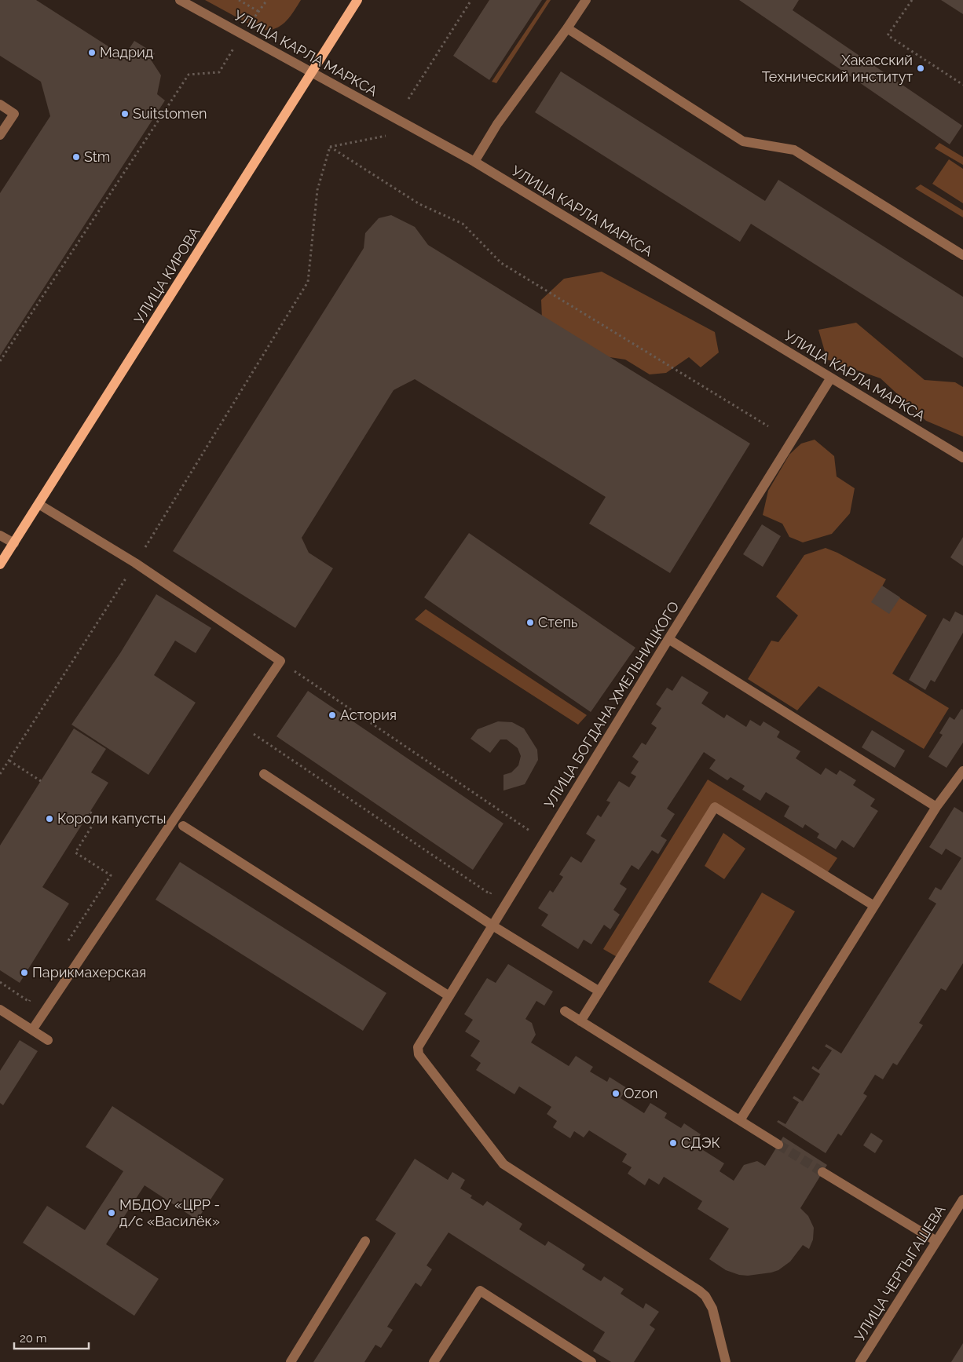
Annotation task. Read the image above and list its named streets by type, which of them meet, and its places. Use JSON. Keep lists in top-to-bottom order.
{
  "streets": {
    "main road": ["УЛИЦА КИРОВА"],
    "street": ["УЛИЦА КАРЛА МАРКСА", "УЛИЦА БОГДАНА ХМЕЛЬНИЦКОГО", "УЛИЦА ЧЕРТЫГАШЕВА"]
  },
  "crossings": [
    ["УЛИЦА КАРЛА МАРКСА", "УЛИЦА КИРОВА"],
    ["УЛИЦА КАРЛА МАРКСА", "УЛИЦА БОГДАНА ХМЕЛЬНИЦКОГО"]
  ],
  "places": [
    "Мадрид",
    "Хакасский Технический институт",
    "Suitstomen",
    "Stm",
    "Степь",
    "Астория",
    "Короли капусты",
    "Парикмахерская",
    "Ozon",
    "СДЭК",
    "МБДОУ «ЦРР - д/с «Василёк»"
  ],
  "scale_bar": "20 m"
}
